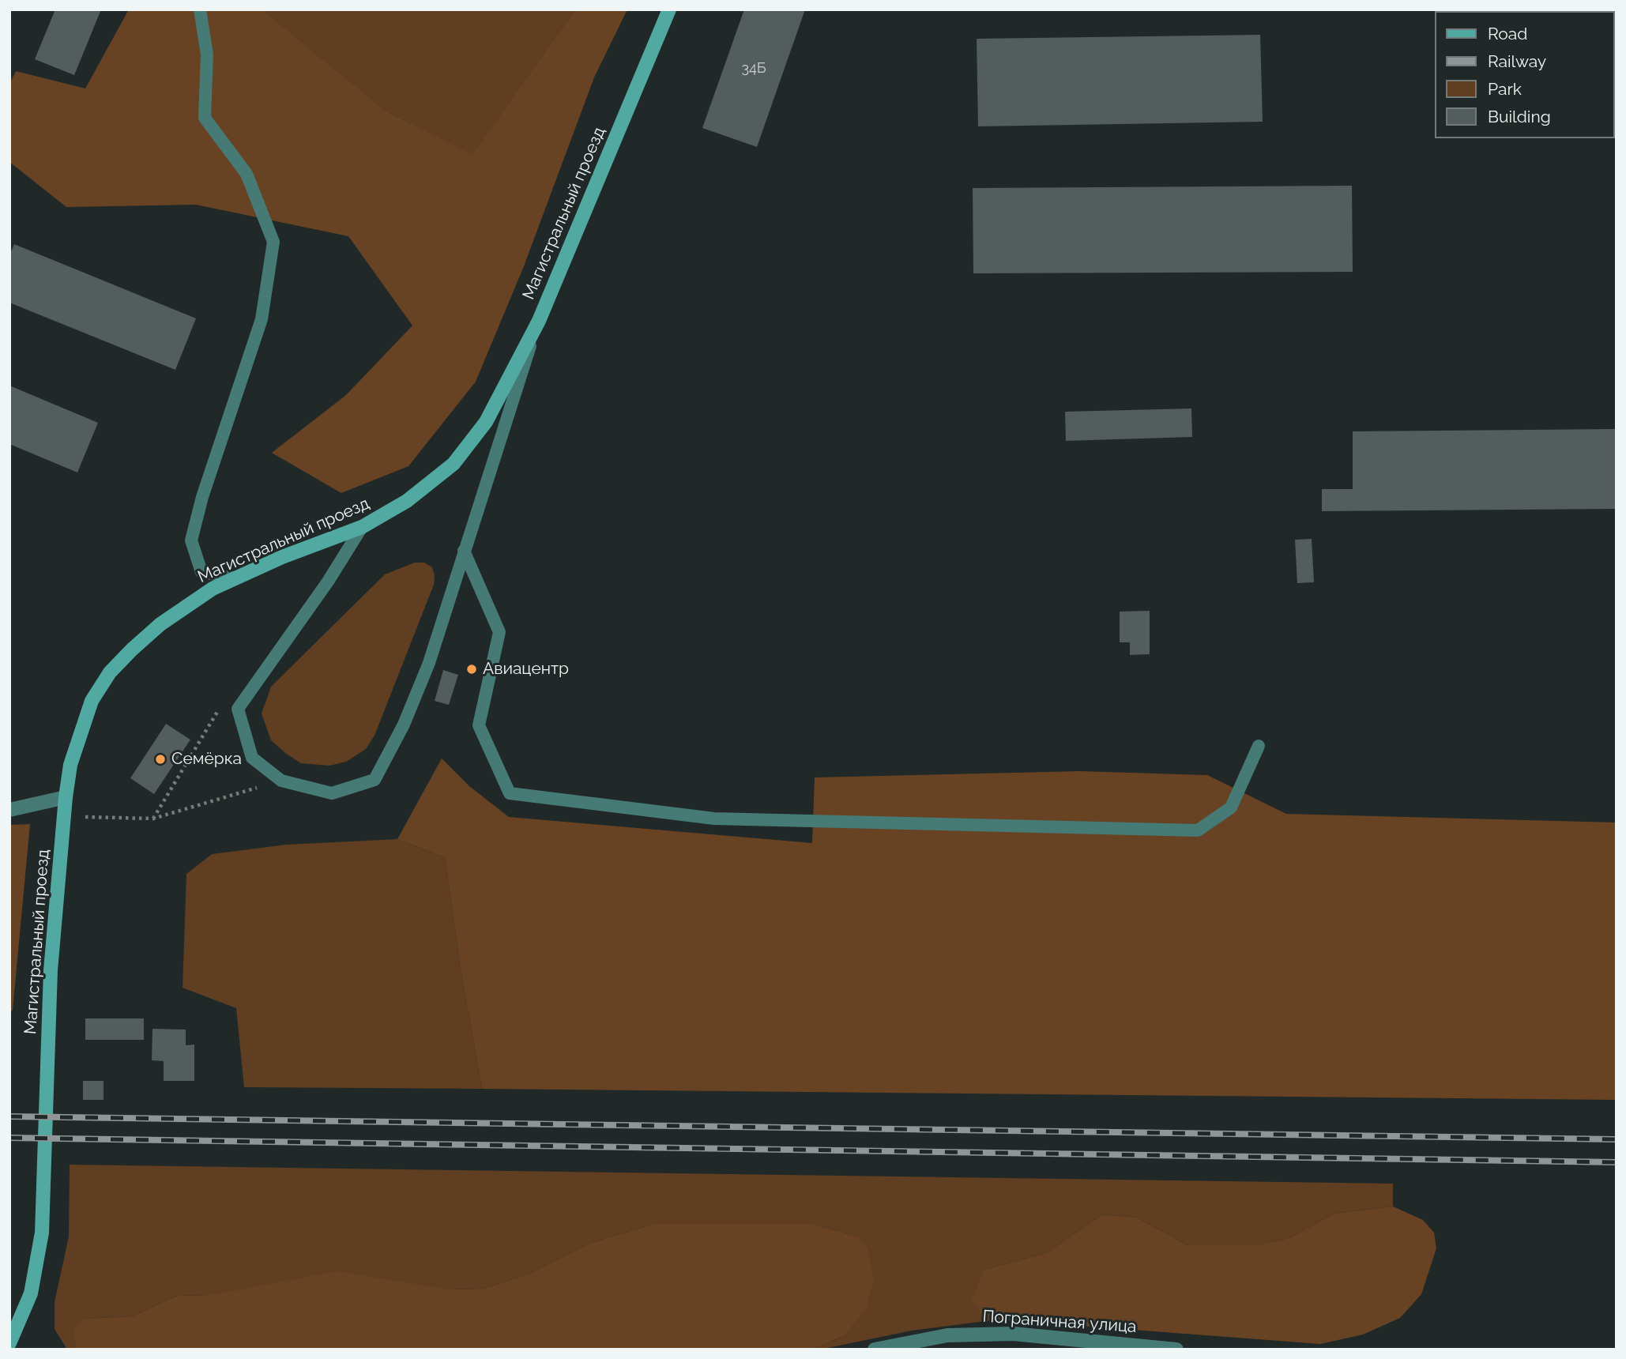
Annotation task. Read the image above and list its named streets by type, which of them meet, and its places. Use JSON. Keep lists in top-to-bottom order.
{
  "streets": {
    "main road": ["Магистральный проезд"],
    "street": ["Пограничная улица"]
  },
  "places": ["Авиацентр", "Семёрка"],
  "house_numbers": ["34Б"],
  "legend": [
    "Road",
    "Railway",
    "Park",
    "Building"
  ]
}
